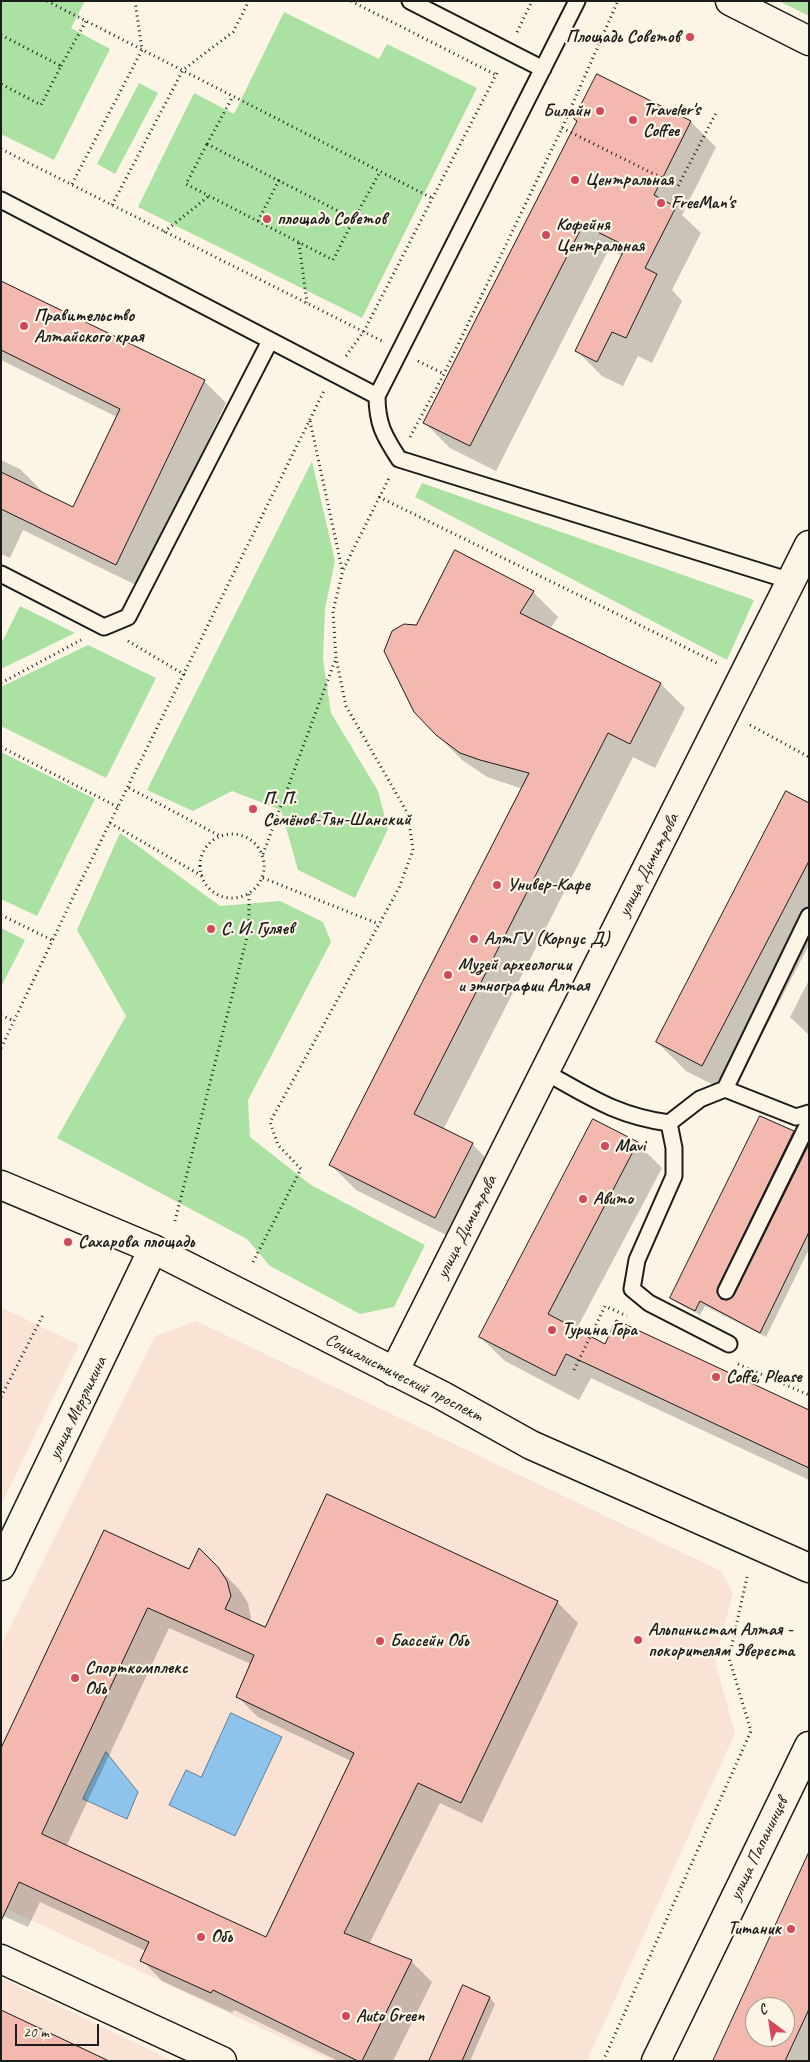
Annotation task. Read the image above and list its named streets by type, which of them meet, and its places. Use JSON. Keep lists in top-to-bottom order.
{
  "streets": {
    "street": [
      "улица Димитрова",
      "Социалистический проспект",
      "улица Мерзликина",
      "улица Папанинцев"
    ]
  },
  "crossings": [
    ["улица Димитрова", "Социалистический проспект"],
    ["Социалистический проспект", "улица Мерзликина"]
  ],
  "places": [
    "Площадь Советов",
    "Билайн",
    "Traveler's Coffee",
    "Центральная",
    "FreeMan's",
    "площадь Советов",
    "Кофейня Центральная",
    "Правительство Алтайского края",
    "П. П. Семёнов-Тян-Шанский",
    "Универ-Кафе",
    "С. И. Гуляев",
    "АлтГУ (Корпус Д)",
    "Музей археологии и этнографии Алтая",
    "Mavi",
    "Авито",
    "Сахарова площадь",
    "Турина Гора",
    "Coffe, Please",
    "Альпинистам Алтая - покорителям Эвереста",
    "Бассейн Обь",
    "Спорткомплекс Обь",
    "Титаник",
    "Обь",
    "Auto Green"
  ],
  "scale_bar": "20 m",
  "north": "top left"
}
